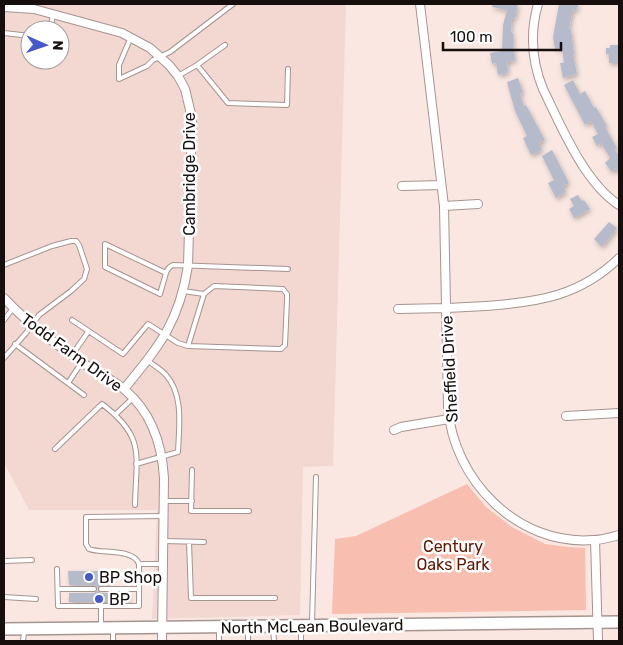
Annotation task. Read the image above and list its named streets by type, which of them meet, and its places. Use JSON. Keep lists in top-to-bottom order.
{
  "streets": {
    "main road": ["North McLean Boulevard"],
    "street": ["Cambridge Drive", "Todd Farm Drive", "Sheffield Drive"]
  },
  "crossings": [
    ["Cambridge Drive", "Todd Farm Drive"],
    ["Todd Farm Drive", "North McLean Boulevard"]
  ],
  "parks": ["Century Oaks Park"],
  "places": ["BP Shop", "BP"],
  "scale_bar": "100 m",
  "north": "right"
}
